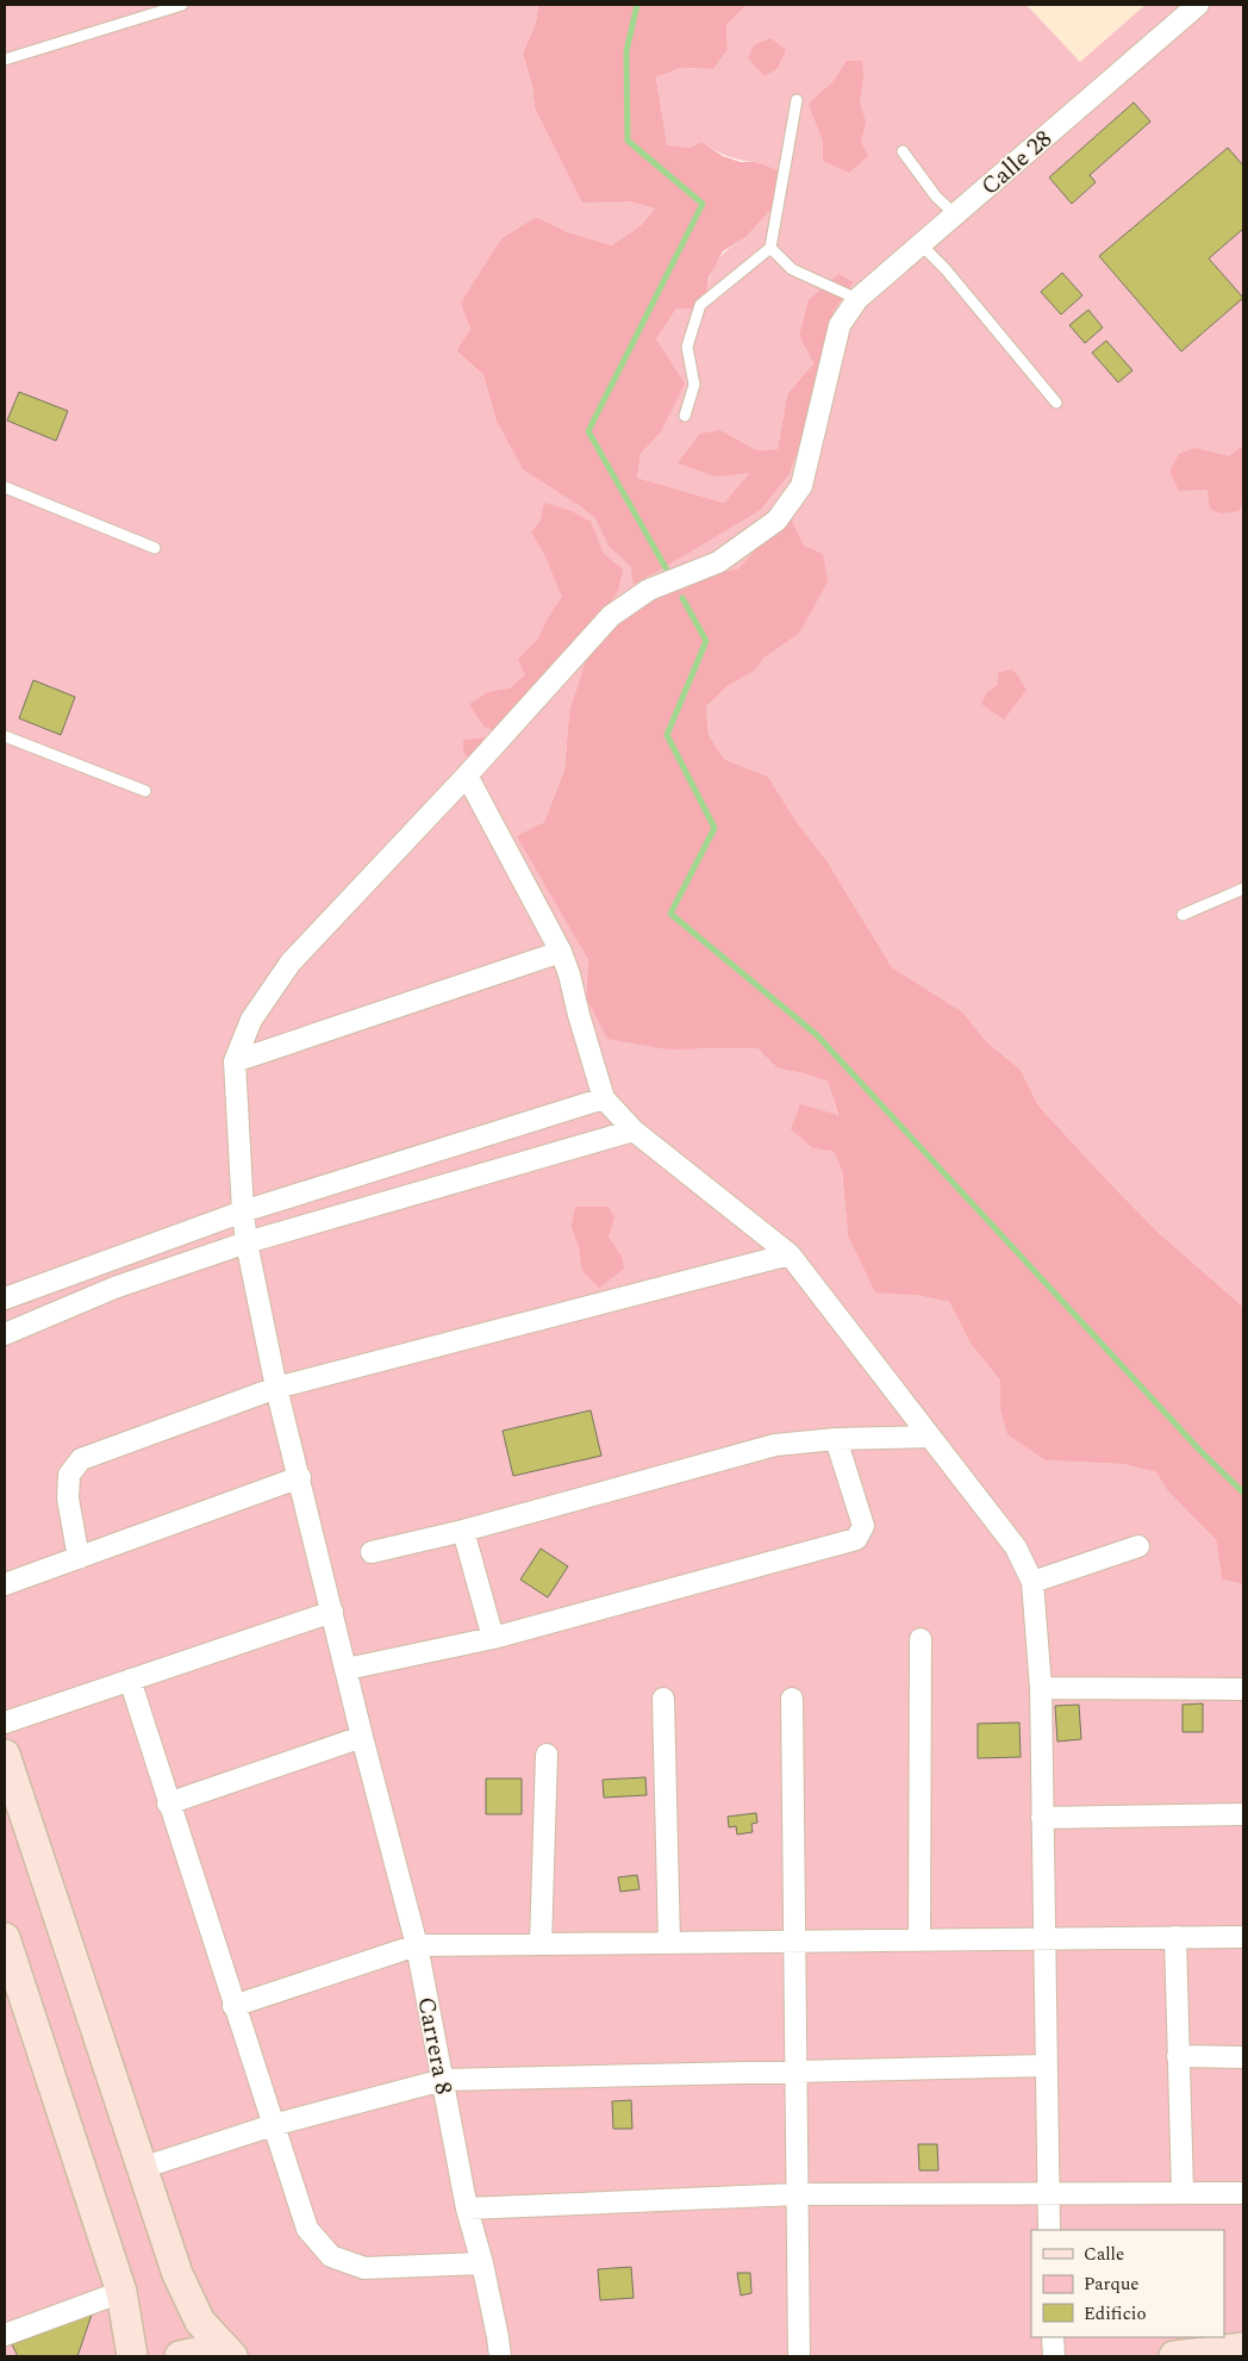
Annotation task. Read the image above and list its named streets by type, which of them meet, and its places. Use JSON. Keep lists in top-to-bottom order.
{
  "streets": {
    "street": ["Calle 28", "Carrera 8"]
  },
  "legend": ["Calle", "Parque", "Edificio"]
}
